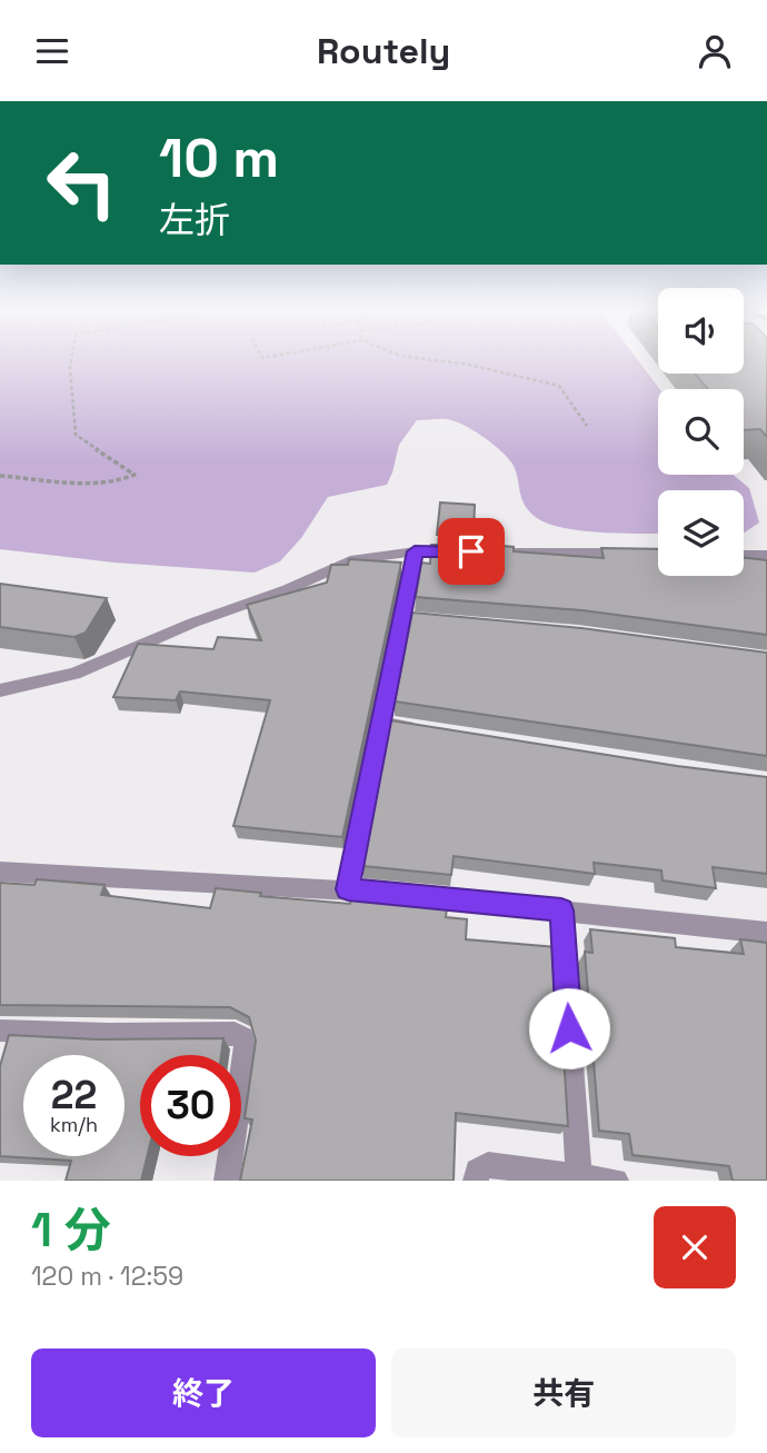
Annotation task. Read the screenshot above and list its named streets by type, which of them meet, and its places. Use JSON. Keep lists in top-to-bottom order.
{
  "page": {
    "header": "Routely",
    "turn": ["10 m", "左折"],
    "speed": "22 km/h",
    "limit": "30",
    "heading": ["1 分", "120 m · 12:59"],
    "buttons": ["終了", "共有"]
  }
}
